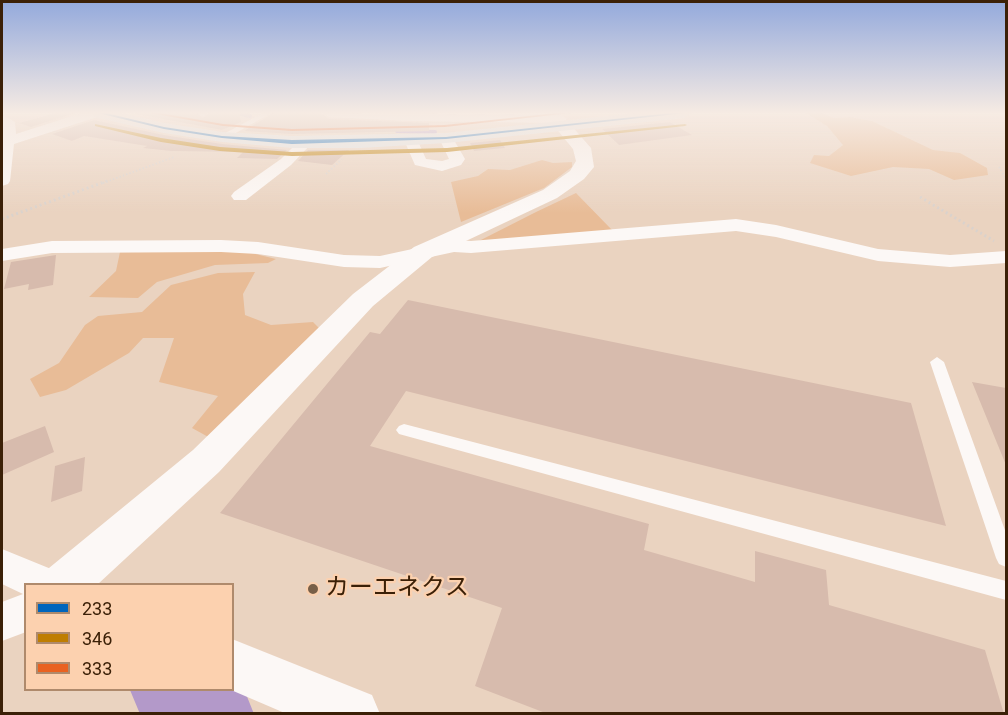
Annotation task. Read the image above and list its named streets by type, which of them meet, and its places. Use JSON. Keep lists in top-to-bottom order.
{
  "places": ["カーエネクス"],
  "lines": ["transit line 346"],
  "legend": ["233", "346", "333"]
}
